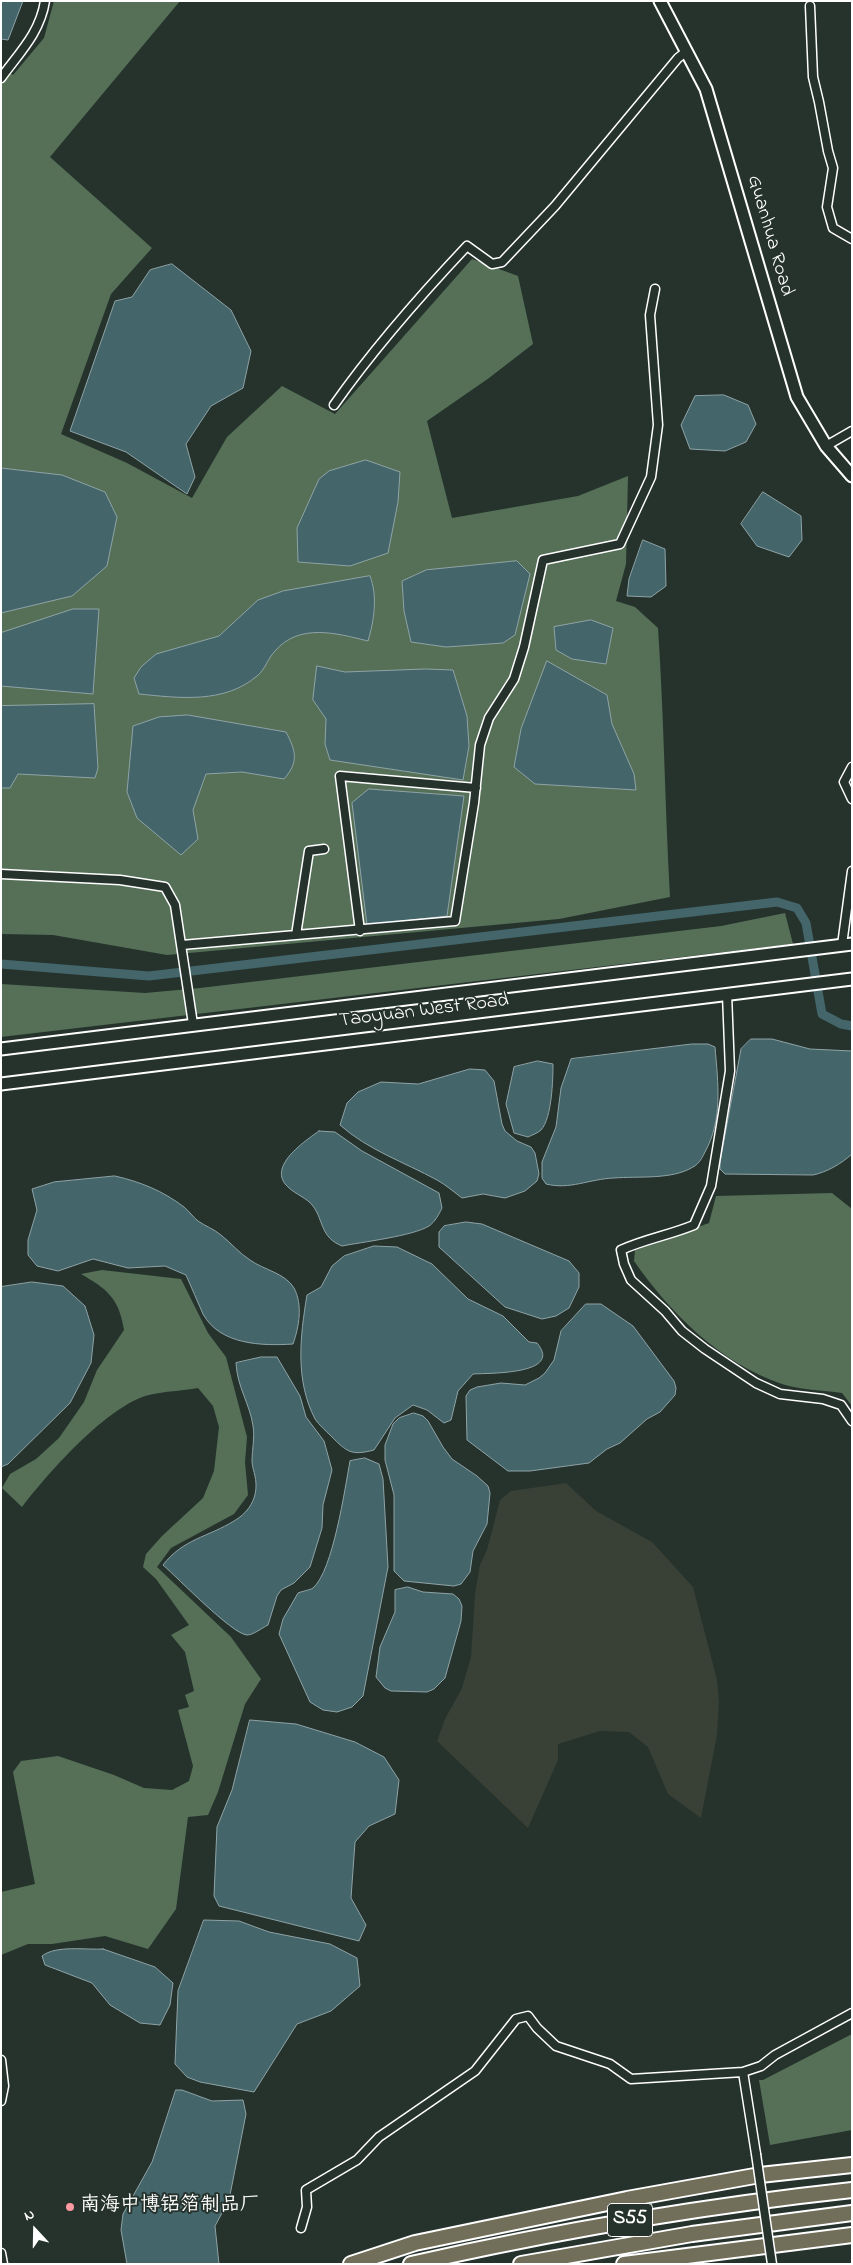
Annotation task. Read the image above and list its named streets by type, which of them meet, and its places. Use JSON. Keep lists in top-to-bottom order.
{
  "streets": {
    "highway": ["S55"],
    "main road": ["Guanhua Road", "Taoyuan West Road"]
  },
  "places": ["南海中博铝箔制品厂"],
  "north": "top"
}
